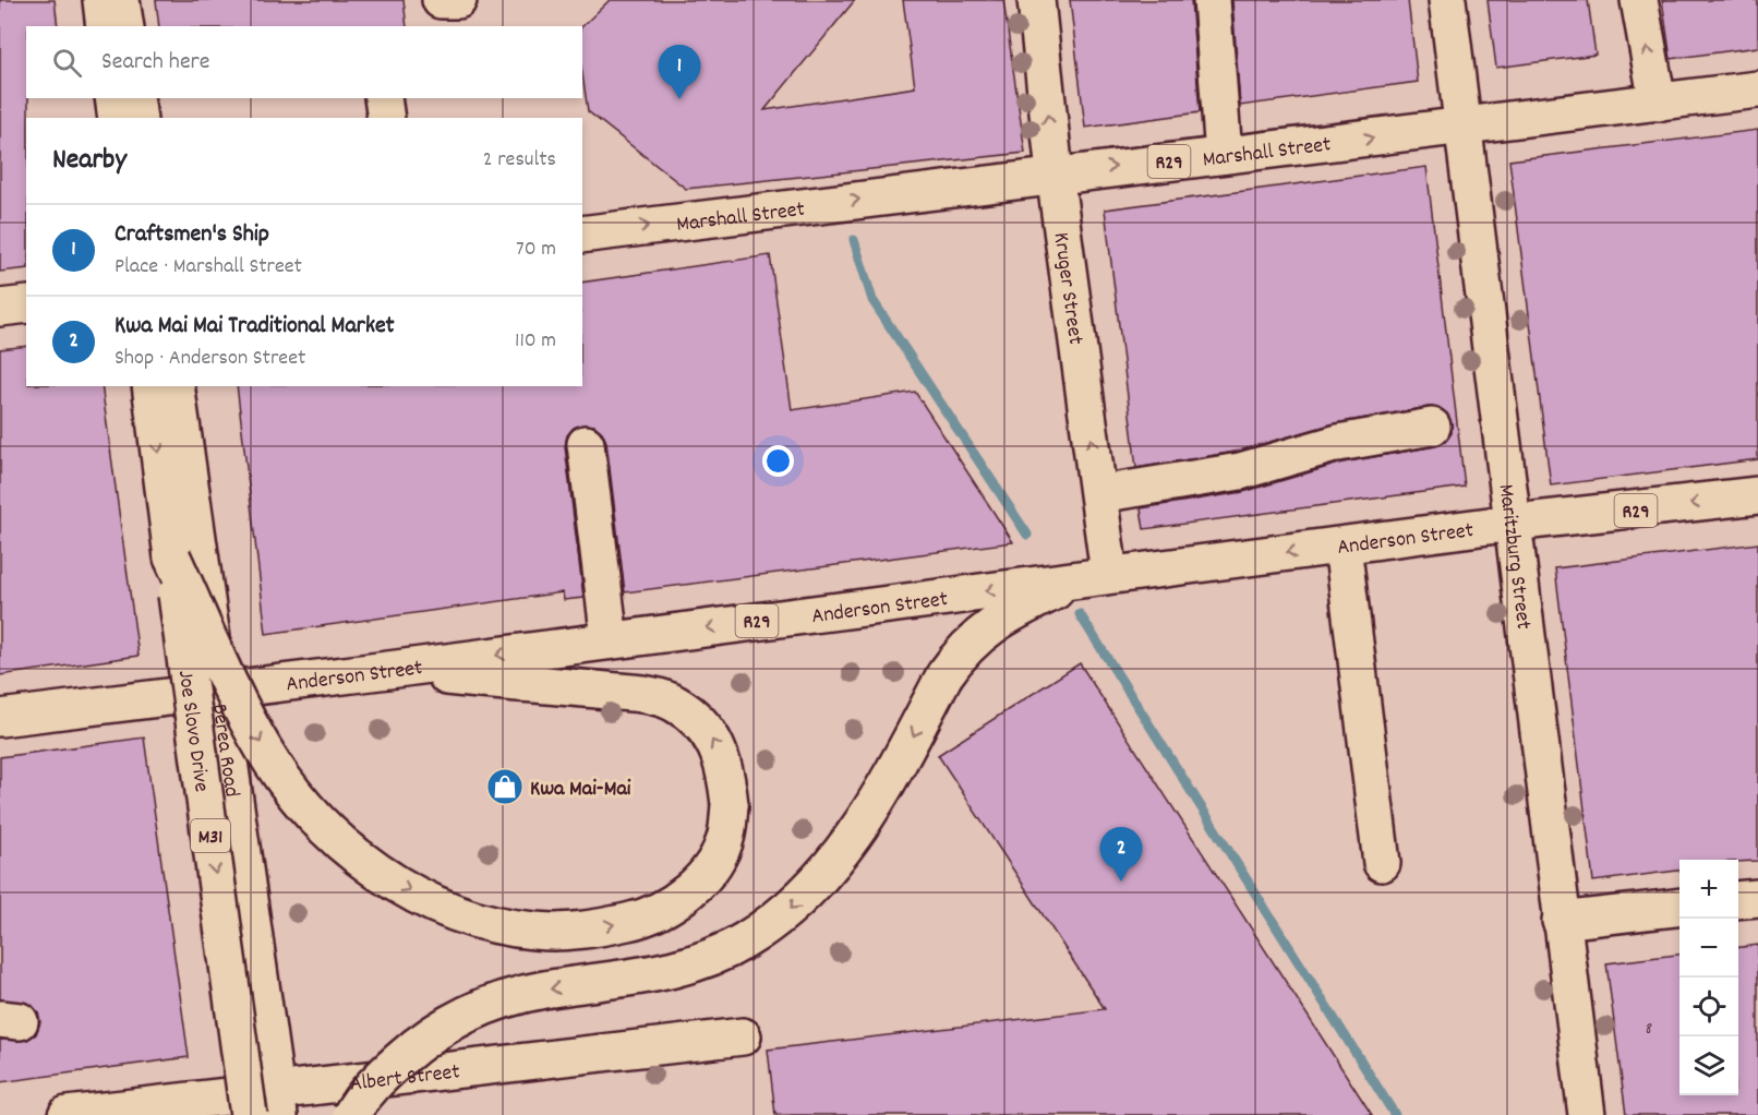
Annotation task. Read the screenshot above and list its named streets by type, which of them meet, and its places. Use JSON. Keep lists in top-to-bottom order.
{
  "streets": {
    "main road": [
      "Marshall Street",
      "R29",
      "Kruger Street",
      "Anderson Street",
      "Maritzburg Street",
      "Joe Slovo Drive",
      "Berea Road",
      "M31",
      "Albert Street"
    ]
  },
  "crossings": [
    ["Marshall Street", "Kruger Street"],
    ["Marshall Street", "Maritzburg Street"],
    ["Kruger Street", "Anderson Street"],
    ["Anderson Street", "Maritzburg Street"],
    ["Anderson Street", "Berea Road"],
    ["Berea Road", "Albert Street"]
  ],
  "one_way": ["Anderson Street", "Joe Slovo Drive"],
  "places": {
    "shop": ["Kwa Mai-Mai"]
  },
  "house_numbers": ["8"],
  "page": {
    "search": "Search here",
    "pins": ["1", "2"],
    "heading": ["Nearby", "2 results"],
    "list": [
      {
        "mark": "1",
        "name": "Craftsmen's Ship",
        "note": "Place · Marshall Street",
        "value": "70 m"
      },
      {
        "mark": "2",
        "name": "Kwa Mai Mai Traditional Market",
        "note": "Shop · Anderson Street",
        "value": "110 m"
      }
    ],
    "map_buttons": ["+", "−"]
  }
}
